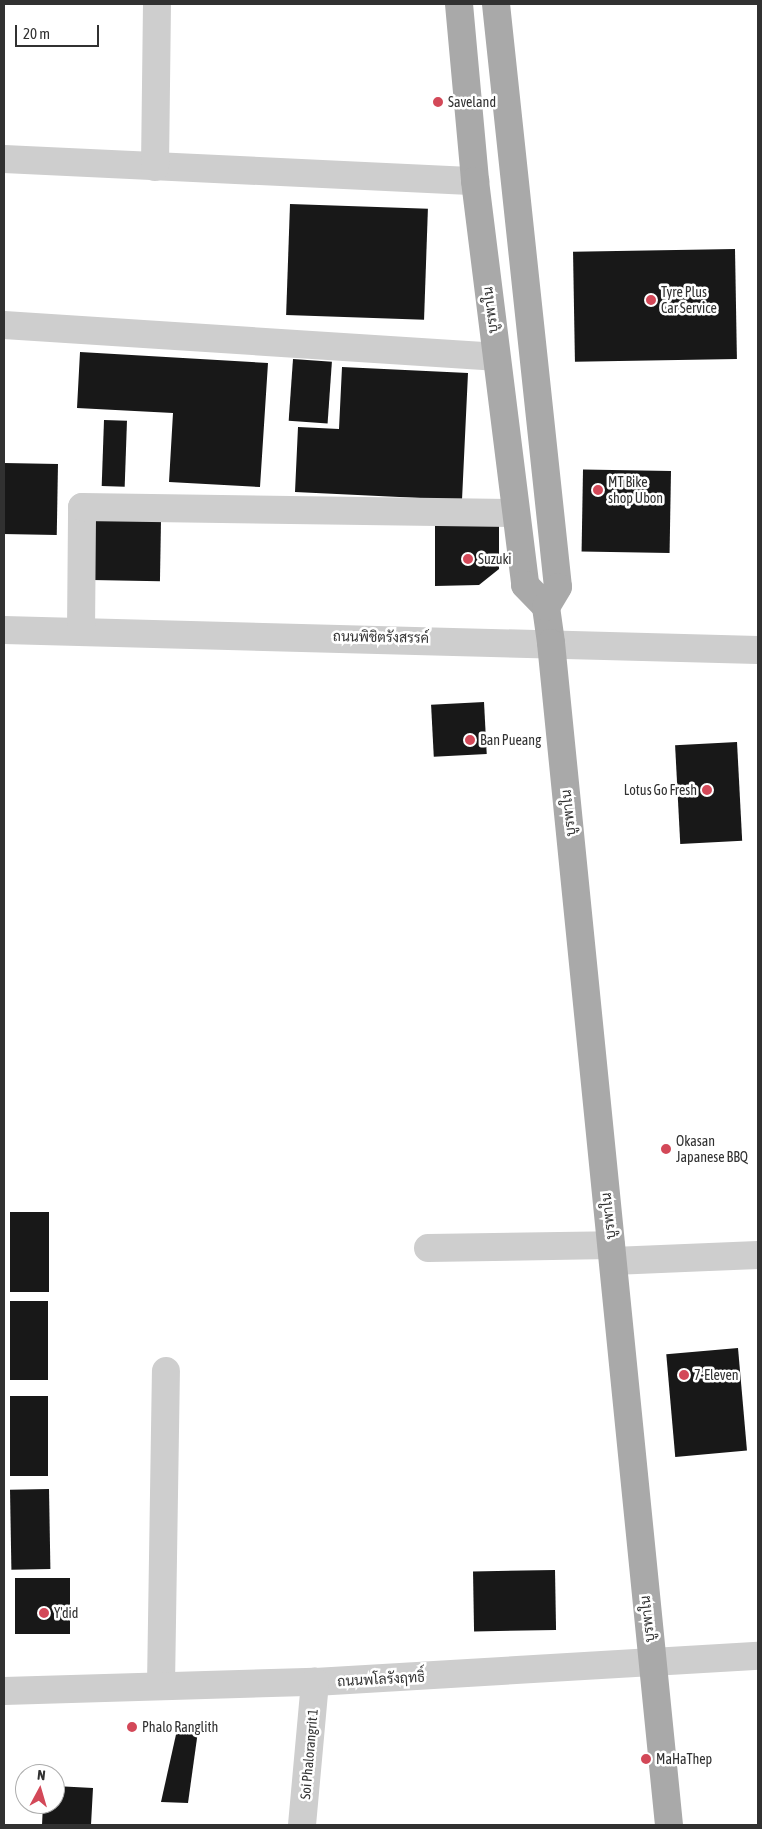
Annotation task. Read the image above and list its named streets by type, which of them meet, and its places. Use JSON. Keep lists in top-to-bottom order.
{
  "streets": {
    "main road": ["บูรพาใน"],
    "street": ["ถนนพิชิตรังสรรค์", "ถนนพโลรังฤทธิ์", "Soi Phalorangrit 1"]
  },
  "crossings": [
    ["บูรพาใน", "ถนนพิชิตรังสรรค์"],
    ["บูรพาใน", "ถนนพโลรังฤทธิ์"],
    ["ถนนพโลรังฤทธิ์", "Soi Phalorangrit 1"]
  ],
  "places": [
    "Saveland",
    "Tyre Plus Car Service",
    "MT Bike shop Ubon",
    "Suzuki",
    "Ban Pueang",
    "Lotus Go Fresh",
    "Okasan Japanese BBQ",
    "7-Eleven",
    "Y'did",
    "Phalo Ranglith",
    "MaHaThep"
  ],
  "scale_bar": "20 m",
  "north": "top"
}
